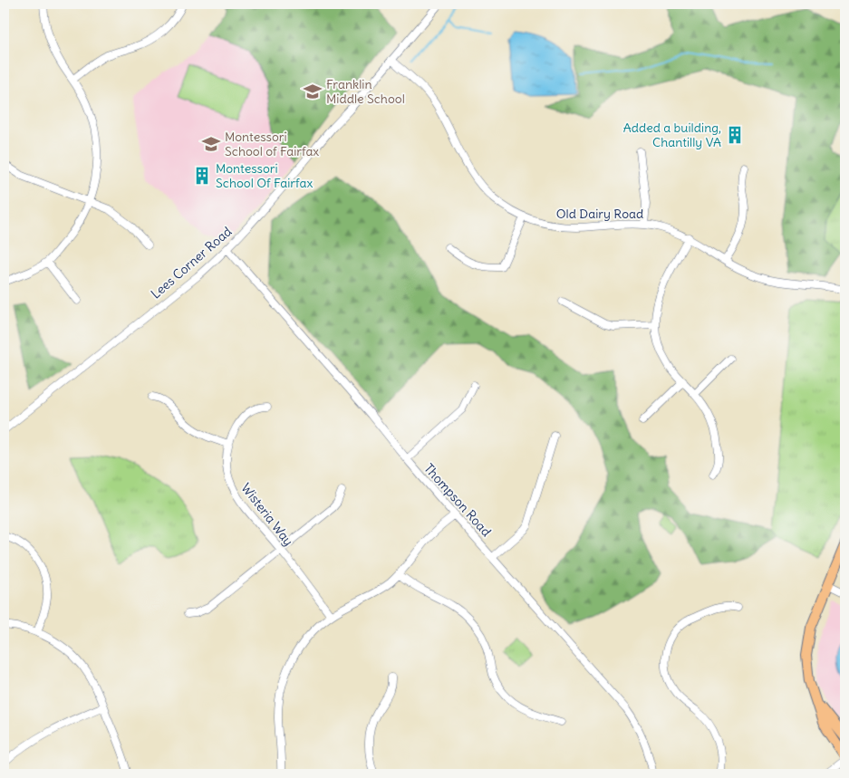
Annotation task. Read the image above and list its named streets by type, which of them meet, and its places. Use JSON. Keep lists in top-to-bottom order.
{
  "streets": {
    "street": [
      "Old Dairy Road",
      "Lees Corner Road",
      "Thompson Road",
      "Wisteria Way"
    ]
  },
  "crossings": [
    ["Old Dairy Road", "Lees Corner Road"],
    ["Lees Corner Road", "Thompson Road"]
  ],
  "places": {
    "school or university": ["Franklin Middle School", "Montessori School of Fairfax"],
    "building": ["Added a building, Chantilly VA", "Montessori School Of Fairfax"]
  }
}
